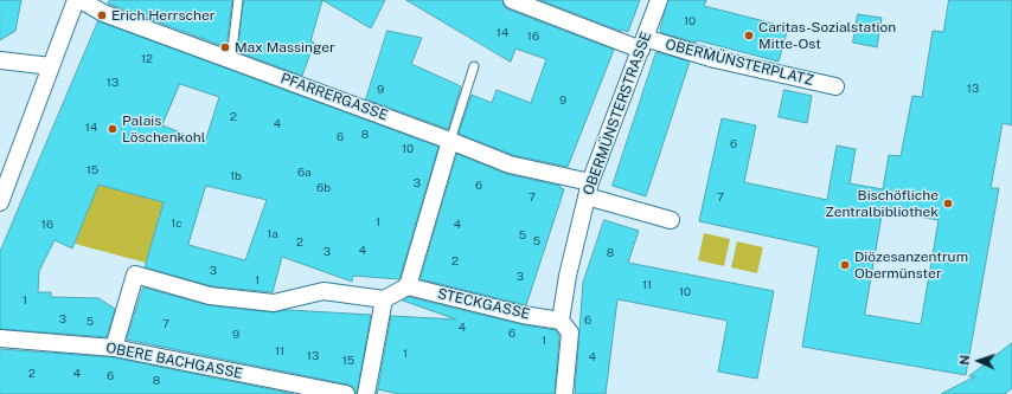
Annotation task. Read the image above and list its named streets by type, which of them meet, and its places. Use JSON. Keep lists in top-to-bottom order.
{
  "streets": {
    "street": [
      "OBERMÜNSTERPLATZ",
      "PFARRERGASSE",
      "OBERMÜNSTERSTRASSE",
      "STECKGASSE",
      "OBERE BACHGASSE"
    ]
  },
  "crossings": [
    ["OBERMÜNSTERPLATZ", "OBERMÜNSTERSTRASSE"],
    ["PFARRERGASSE", "OBERMÜNSTERSTRASSE"],
    ["OBERMÜNSTERSTRASSE", "STECKGASSE"]
  ],
  "places": [
    "Erich Herrscher",
    "Caritas-Sozialstation Mitte-Ost",
    "Max Massinger",
    "Palais Löschenkohl",
    "Bischöfliche Zentralbibliothek",
    "Diözesanzentrum Obermünster"
  ],
  "house_numbers": [
    "10",
    "14",
    "16",
    "12",
    "13",
    "13",
    "9",
    "9",
    "2",
    "4",
    "14",
    "8",
    "6",
    "6",
    "10",
    "15",
    "6a",
    "1b",
    "3",
    "6",
    "6b",
    "7",
    "7",
    "1",
    "1c",
    "16",
    "4",
    "1a",
    "5",
    "5",
    "2",
    "4",
    "3",
    "8",
    "2",
    "3",
    "3",
    "1",
    "11",
    "10",
    "1",
    "3",
    "6",
    "5",
    "7",
    "4",
    "6",
    "9",
    "1",
    "11",
    "1",
    "13",
    "4",
    "15",
    "2",
    "4",
    "6",
    "8"
  ],
  "north": "left"
}
